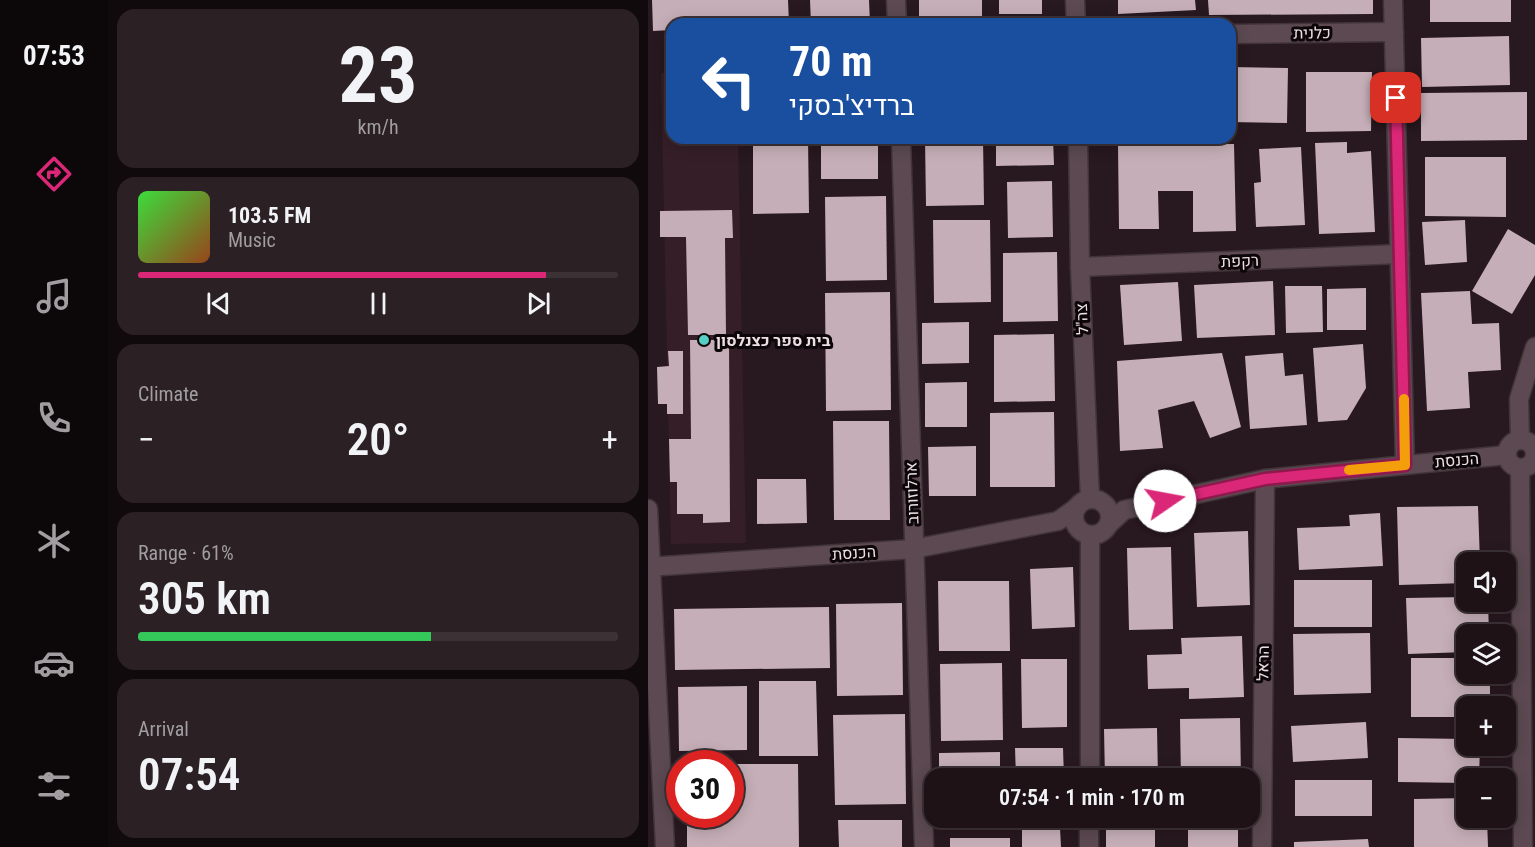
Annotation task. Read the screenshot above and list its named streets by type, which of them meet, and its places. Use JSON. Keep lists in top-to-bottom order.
{
  "streets": {
    "street": [
      "כלנית",
      "רקפת",
      "צה\"ל",
      "הכנסת",
      "ארלוזורוב",
      "הראל"
    ]
  },
  "crossings": [
    ["רקפת", "צה\"ל"],
    ["הכנסת", "ארלוזורוב"],
    ["הכנסת", "הראל"]
  ],
  "places": ["בית ספר כצנלסון"],
  "page": {
    "tabs": "07:53",
    "tile": [
      ["23", "km/h"],
      "Climate",
      ["Range · 61%", "305 km"],
      ["Arrival", "07:54"]
    ],
    "turn": ["70 m", "ברדיצ'בסקי"],
    "song": ["103.5 FM", "Music"],
    "heat": ["−", "20°", "+"],
    "map_buttons": ["+", "−"],
    "limit": "30",
    "trip": "07:54 · 1 min · 170 m"
  }
}
